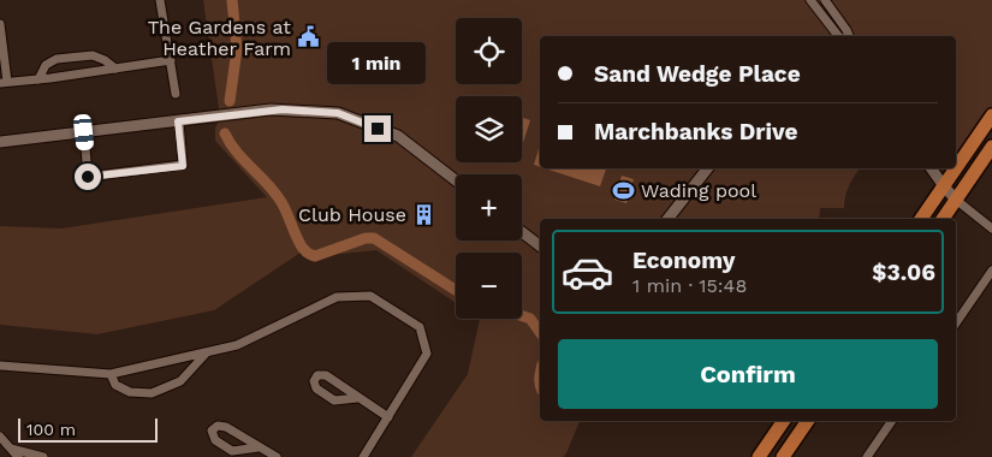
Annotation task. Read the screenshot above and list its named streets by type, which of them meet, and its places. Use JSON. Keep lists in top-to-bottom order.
{
  "places": {
    "public building": ["The Gardens at Heather Farm"],
    "sports": ["Wading pool"],
    "building": ["Club House"]
  },
  "scale_bar": "100 m",
  "page": {
    "map_buttons": ["+", "−"],
    "banner": ["Sand Wedge Place", "Marchbanks Drive"],
    "bubble": "1 min",
    "list": [
      {
        "name": "Economy",
        "note": "1 min · 15:48",
        "value": "$3.06"
      }
    ],
    "buttons": "Confirm",
    "scale": "100 m"
  }
}
